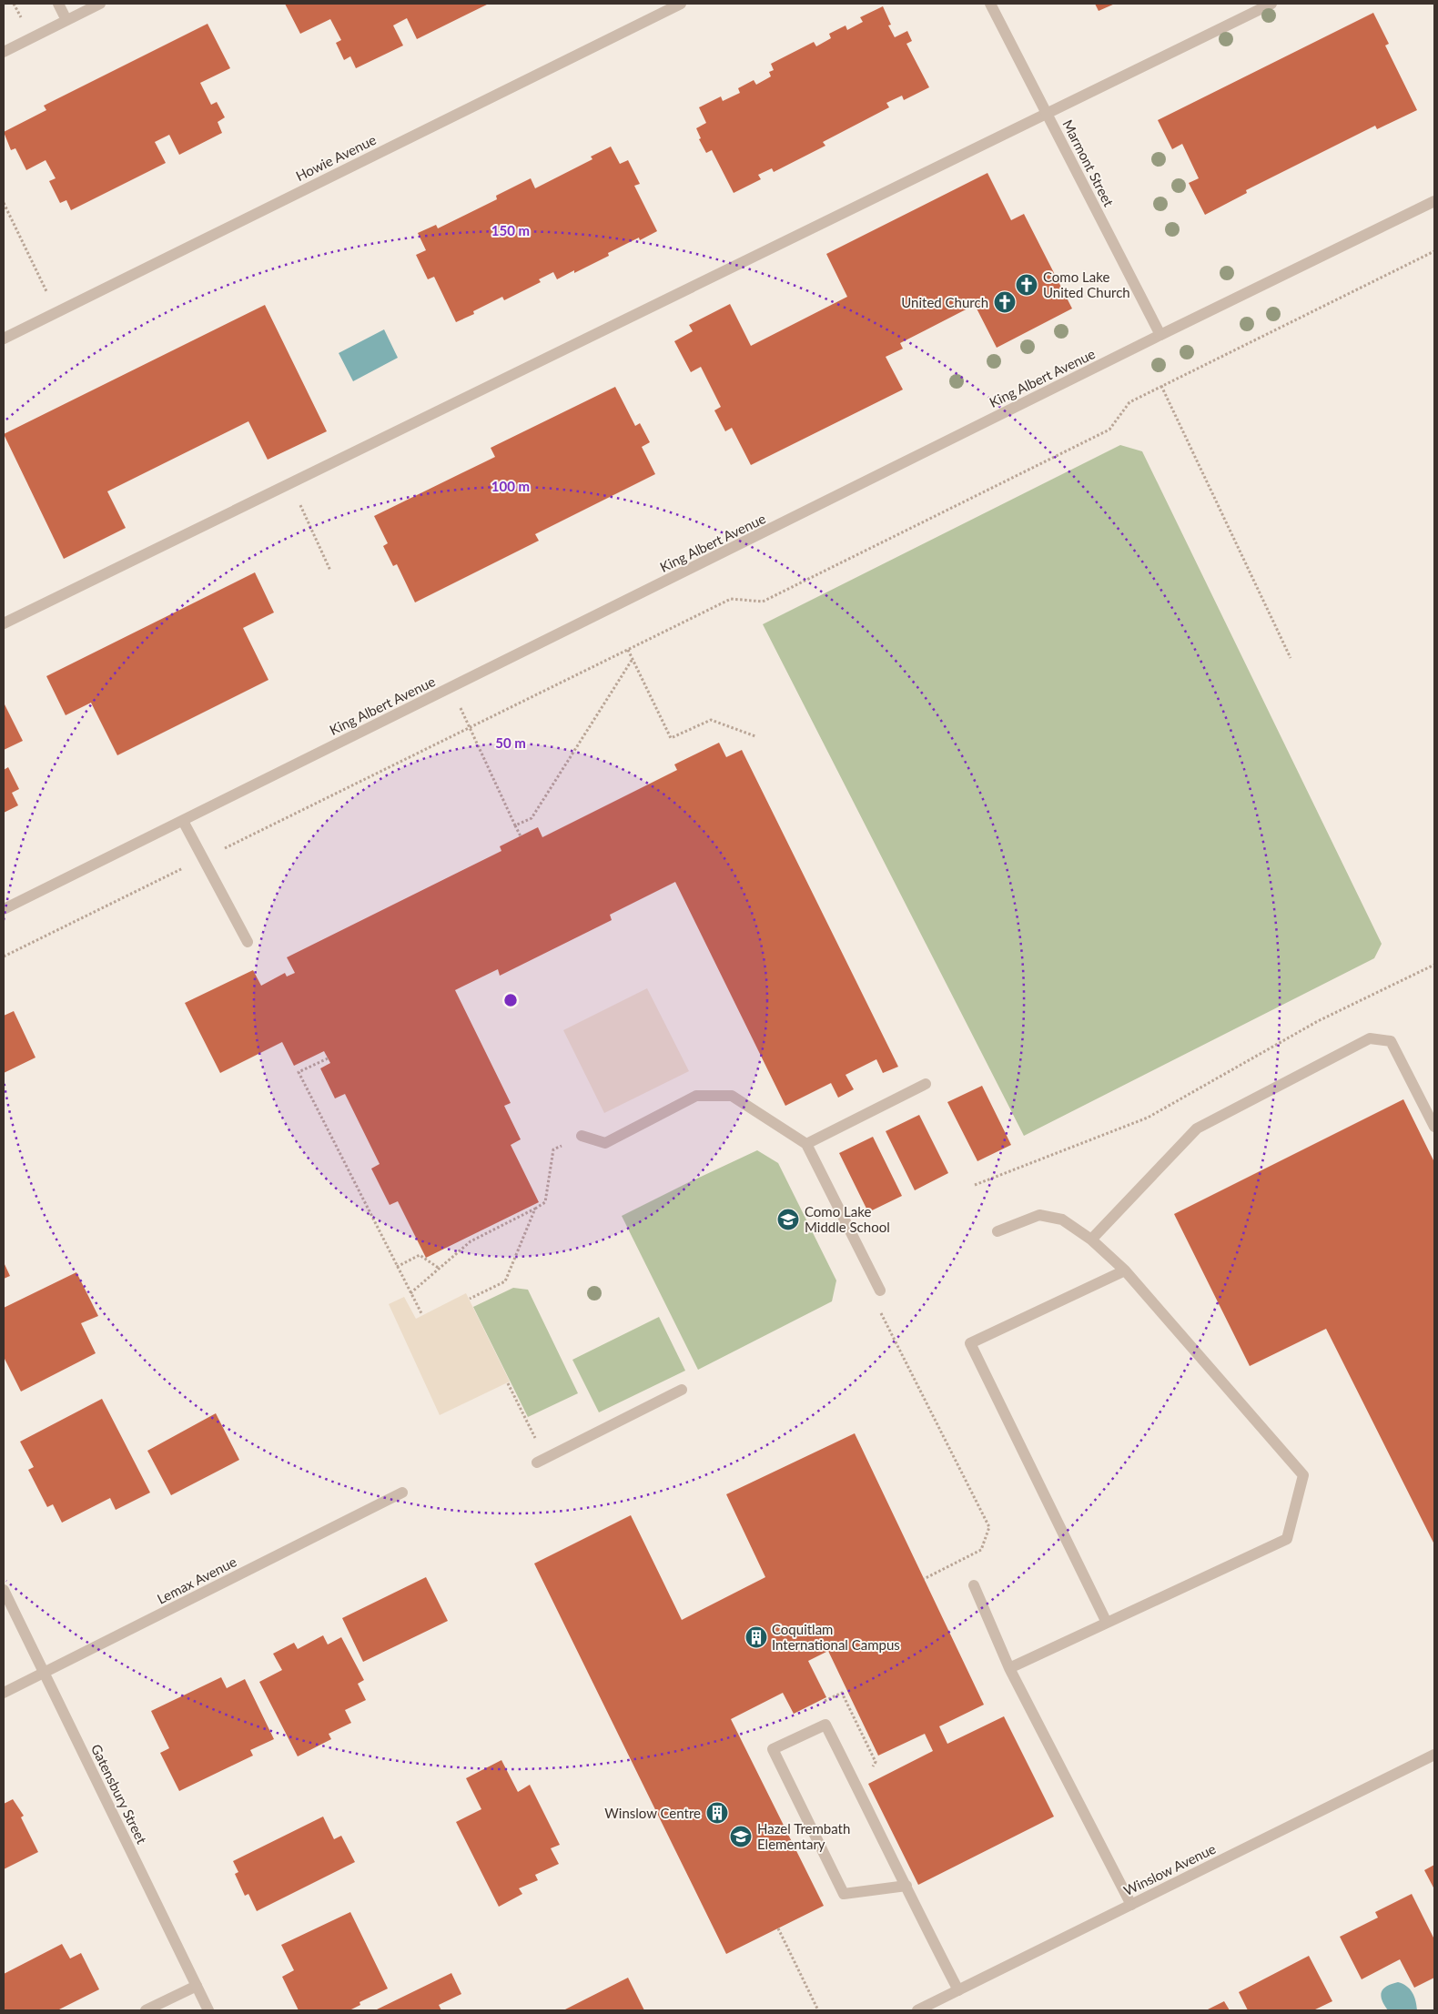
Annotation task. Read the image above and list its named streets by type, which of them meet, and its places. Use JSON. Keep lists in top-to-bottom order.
{
  "streets": {
    "street": [
      "Howie Avenue",
      "Marmont Street",
      "King Albert Avenue",
      "Lemax Avenue",
      "Gatensbury Street",
      "Winslow Avenue"
    ]
  },
  "crossings": [
    ["Marmont Street", "King Albert Avenue"],
    ["Lemax Avenue", "Gatensbury Street"]
  ],
  "places": {
    "church": ["Como Lake United Church", "United Church"],
    "school or university": ["Como Lake Middle School", "Hazel Trembath Elementary"],
    "building": ["Coquitlam International Campus", "Winslow Centre"]
  },
  "rings": ["150 m", "100 m", "50 m"]
}
